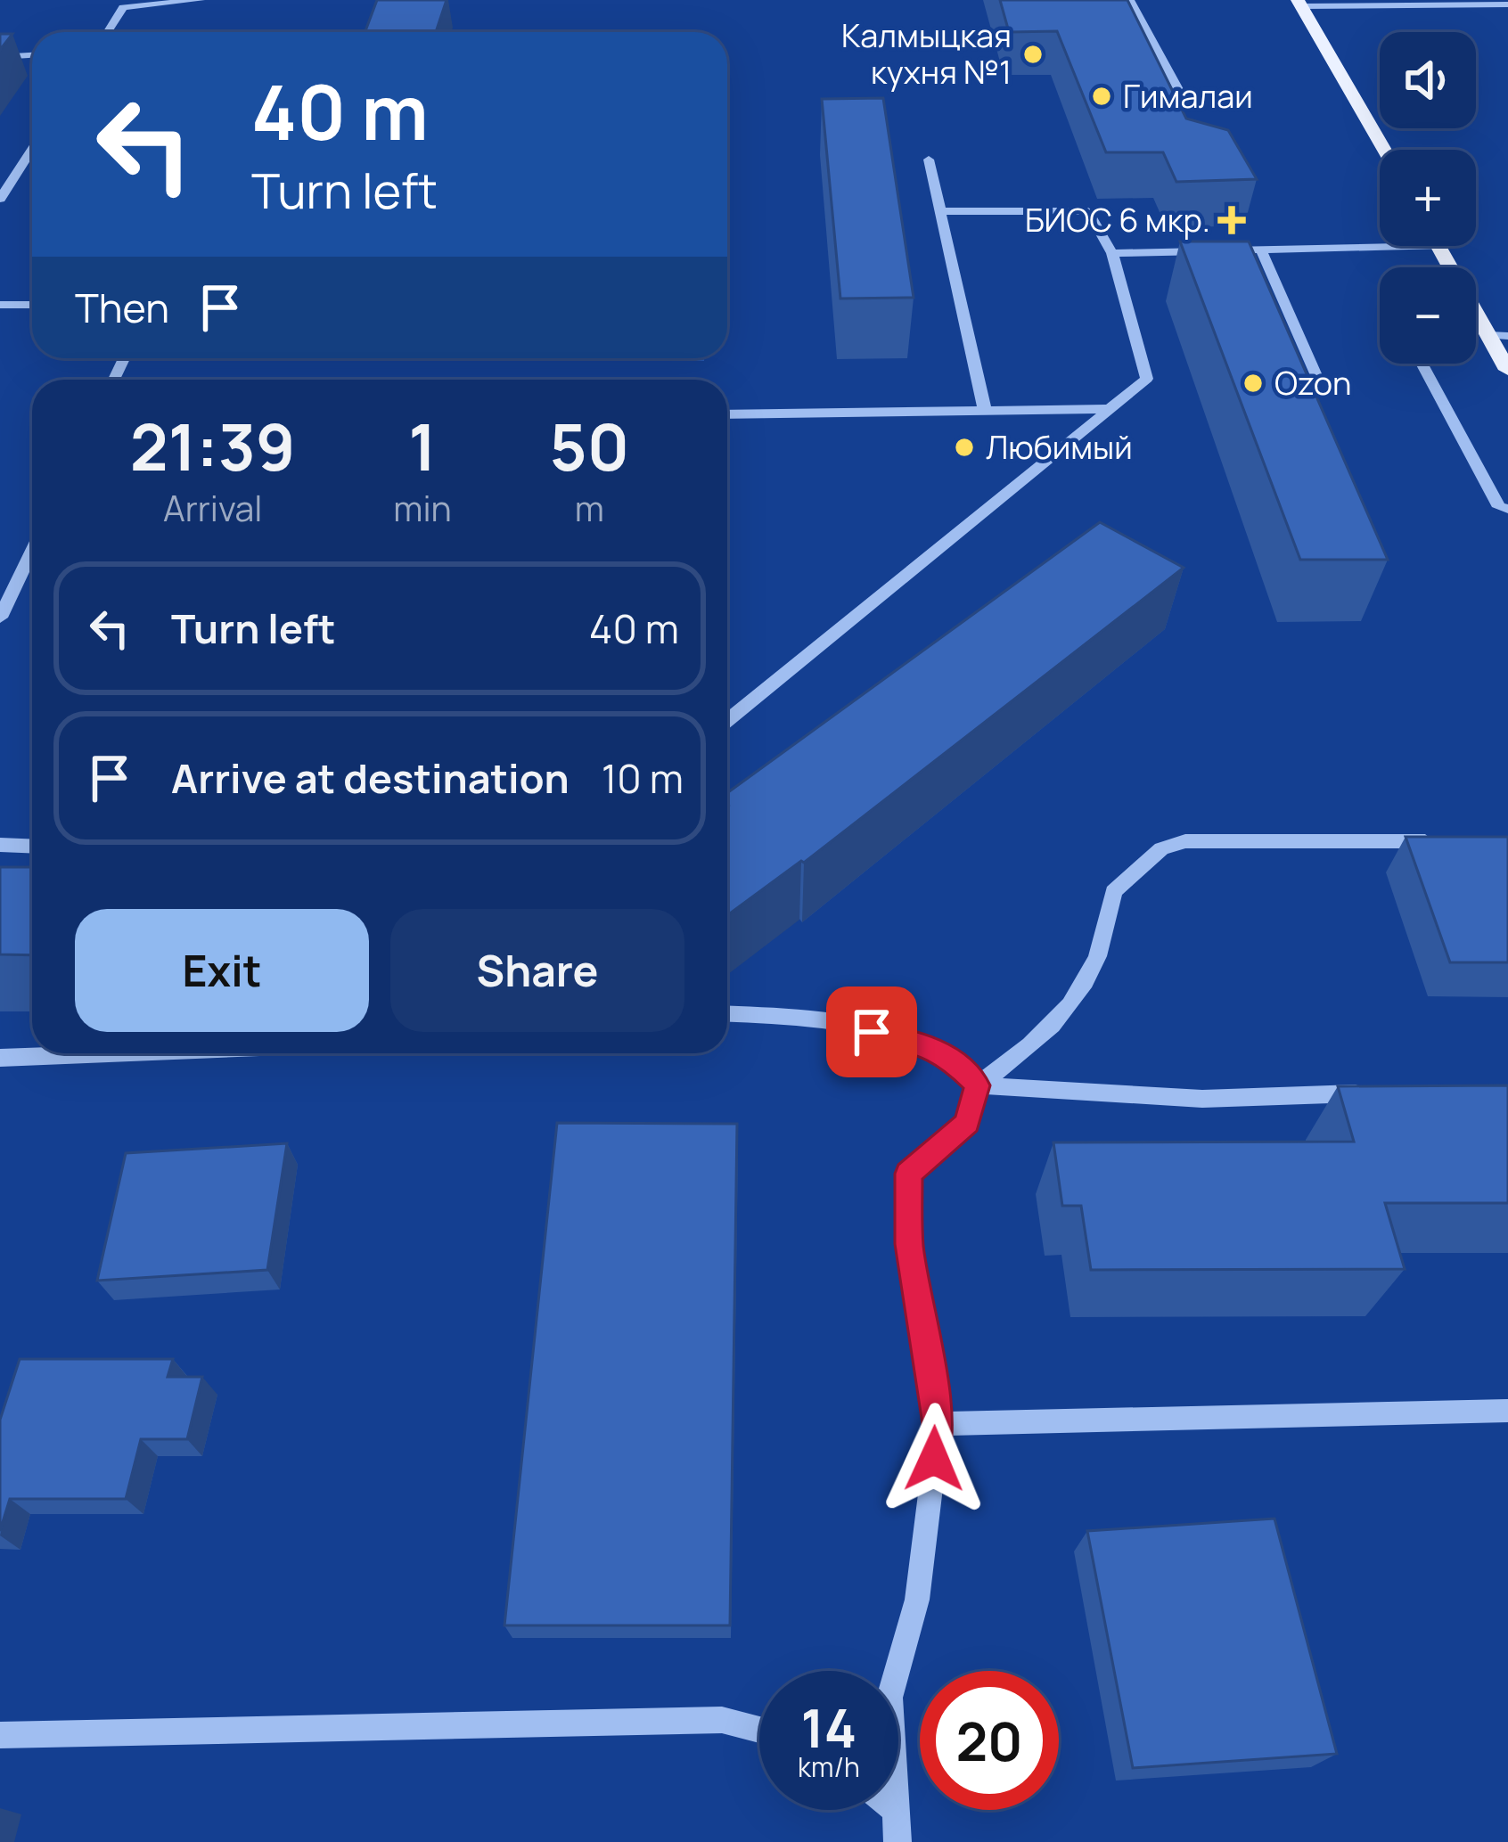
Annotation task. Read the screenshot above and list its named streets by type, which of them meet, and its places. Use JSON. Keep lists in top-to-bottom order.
{
  "places": {
    "other": [
      "Калмыцкая кухня №1",
      "Гималаи",
      "Ozon",
      "Любимый"
    ],
    "health": ["БИОС 6 мкр."]
  },
  "page": {
    "map_buttons": ["+", "−"],
    "turn": ["40 m", "Turn left"],
    "then": "Then",
    "eta": [
      "21:39",
      "Arrival",
      "1",
      "min",
      "50",
      "m"
    ],
    "list": [
      {
        "name": "Turn left",
        "value": "40 m"
      },
      {
        "name": "Arrive at destination",
        "value": "10 m"
      }
    ],
    "buttons": ["Exit", "Share"],
    "speed": "14 km/h",
    "limit": "20"
  }
}
